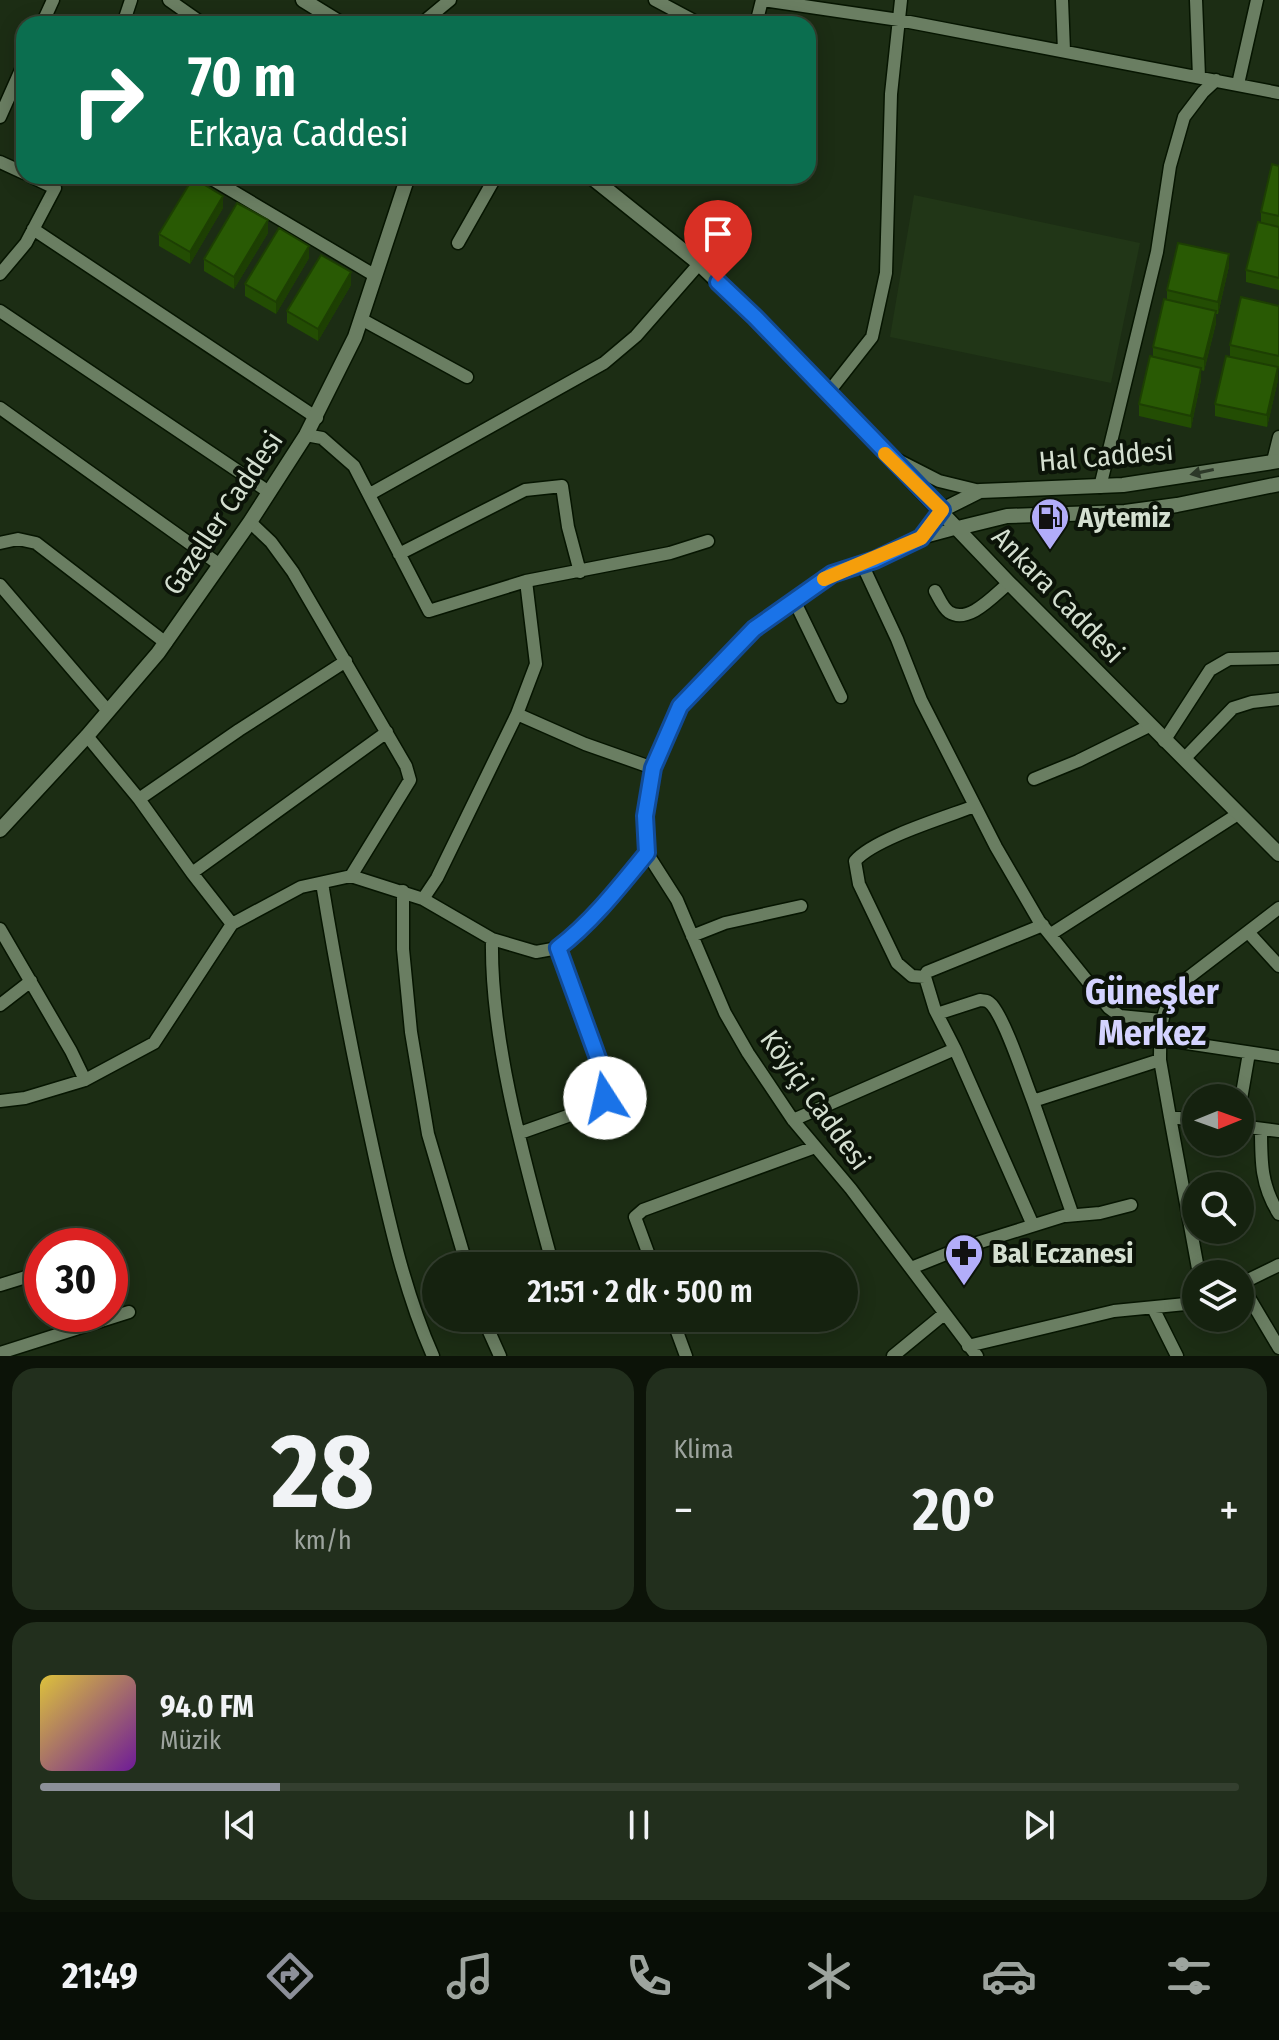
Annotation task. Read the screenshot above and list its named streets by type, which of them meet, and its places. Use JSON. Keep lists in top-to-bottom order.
{
  "streets": {
    "street": [
      "Hal Caddesi",
      "Gazeller Caddesi",
      "Ankara Caddesi",
      "Köyiçi Caddesi"
    ]
  },
  "crossings": [
    ["Hal Caddesi", "Ankara Caddesi"]
  ],
  "districts": ["Güneşler Merkez"],
  "places": {
    "fuel station": ["Aytemiz"],
    "pharmacy": ["Bal Eczanesi"]
  },
  "north": "right",
  "page": {
    "turn": ["70 m", "Erkaya Caddesi"],
    "limit": "30",
    "trip": "21:51 · 2 dk · 500 m",
    "tile": [
      ["28", "km/h"],
      "Klima"
    ],
    "heat": ["−", "20°", "+"],
    "song": ["94.0 FM", "Müzik"],
    "tabs": "21:49"
  }
}
